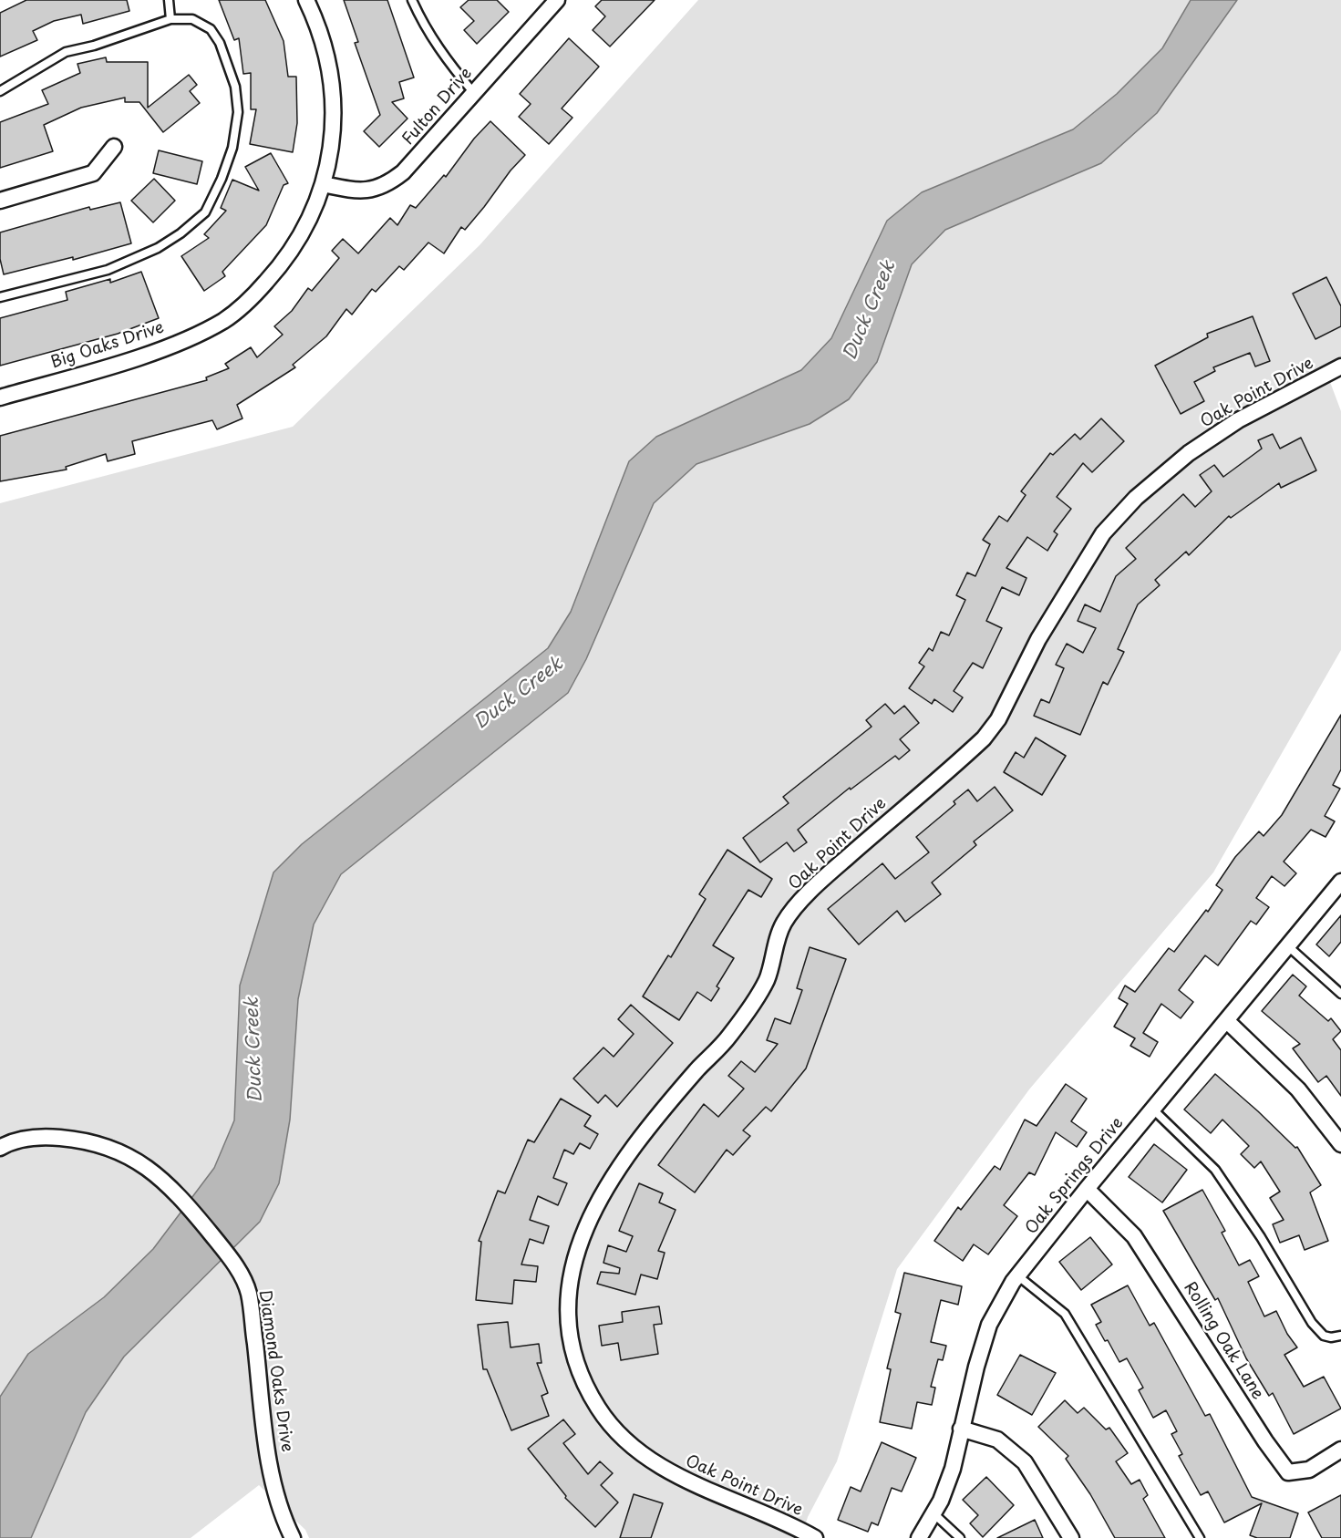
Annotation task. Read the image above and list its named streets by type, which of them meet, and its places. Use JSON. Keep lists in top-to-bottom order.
{
  "streets": {
    "street": [
      "Fulton Drive",
      "Big Oaks Drive",
      "Oak Point Drive",
      "Oak Springs Drive",
      "Rolling Oak Lane",
      "Diamond Oaks Drive"
    ]
  },
  "crossings": [
    ["Fulton Drive", "Big Oaks Drive"],
    ["Oak Springs Drive", "Rolling Oak Lane"]
  ],
  "water": ["Duck Creek"]
}
